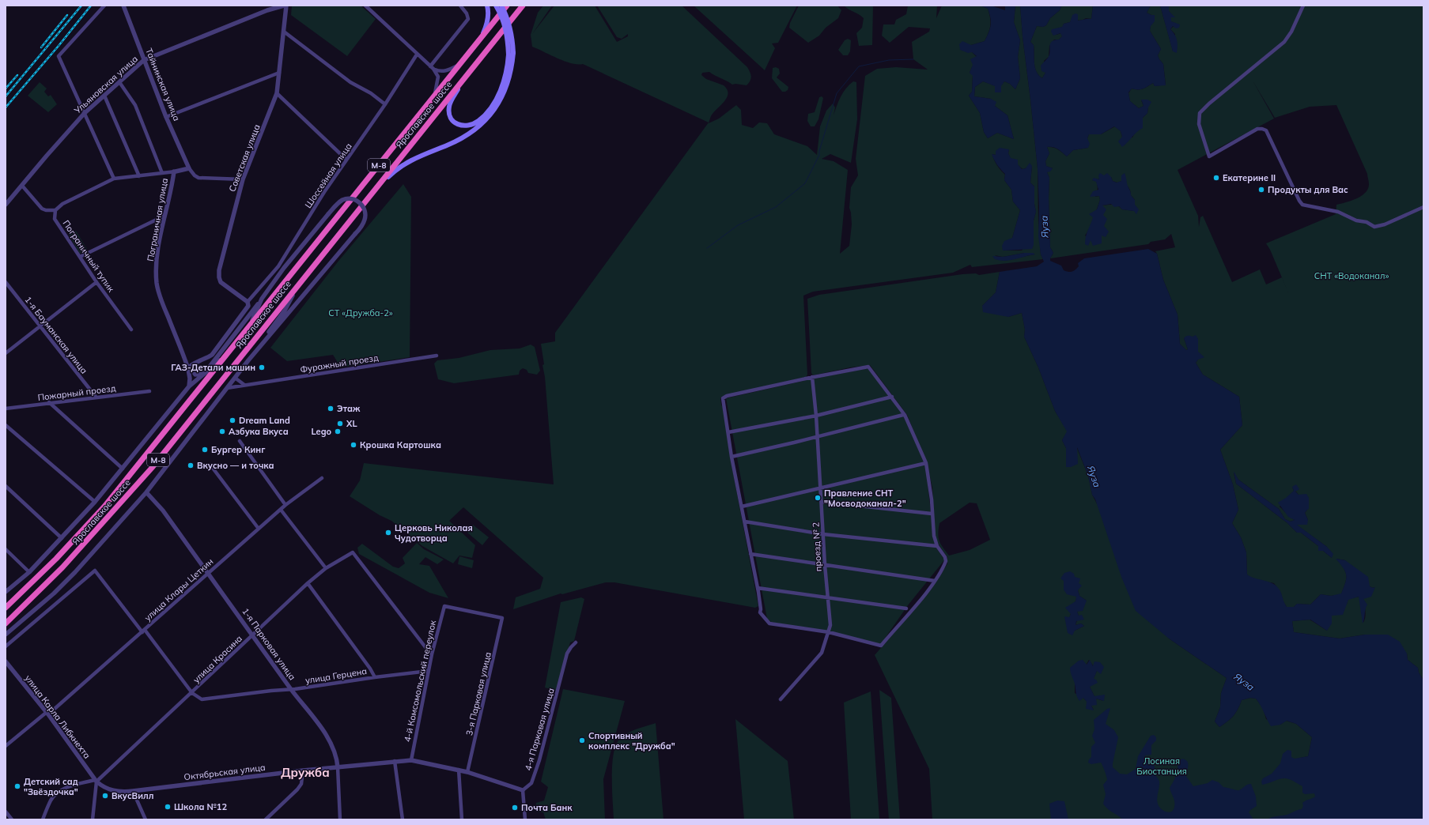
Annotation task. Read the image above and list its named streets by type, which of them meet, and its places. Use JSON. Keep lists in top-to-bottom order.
{
  "streets": {
    "highway": ["Ярославское шоссе", "М-8"],
    "street": [
      "Ульяновская улица",
      "Тайнинская улица",
      "Советская улица",
      "Шоссейная улица",
      "Пограничная улица",
      "Пограничный тупик",
      "1-я Бауманская улица",
      "Фуражный проезд",
      "Пожарный проезд",
      "проезд № 2",
      "улица Клары Цеткин",
      "1-я Парковая улица",
      "улица Красина",
      "улица Герцена",
      "4-й Комсомольский переулок",
      "3-я Парковая улица",
      "улица Карла Либкнехта",
      "4-я Парковая улица",
      "Октябрьская улица"
    ]
  },
  "crossings": [
    ["Ульяновская улица", "Тайнинская улица"],
    ["Советская улица", "Шоссейная улица"],
    ["1-я Бауманская улица", "Пожарный проезд"],
    ["улица Клары Цеткин", "1-я Парковая улица"],
    ["улица Клары Цеткин", "улица Карла Либкнехта"],
    ["1-я Парковая улица", "улица Красина"],
    ["1-я Парковая улица", "улица Герцена"],
    ["1-я Парковая улица", "Октябрьская улица"],
    ["улица Красина", "улица Герцена"],
    ["улица Красина", "4-й Комсомольский переулок"],
    ["улица Красина", "улица Карла Либкнехта"],
    ["улица Красина", "Октябрьская улица"],
    ["улица Герцена", "4-й Комсомольский переулок"],
    ["4-й Комсомольский переулок", "3-я Парковая улица"],
    ["4-й Комсомольский переулок", "Октябрьская улица"],
    ["3-я Парковая улица", "Октябрьская улица"],
    ["улица Карла Либкнехта", "Октябрьская улица"],
    ["4-я Парковая улица", "Октябрьская улица"]
  ],
  "districts": ["Дружба"],
  "water": ["Яуза"],
  "parks": ["СНТ «Водоканал»", "СТ «Дружба-2»", "Лосиная Биостанция"],
  "places": [
    "Екатерине II",
    "Продукты для Вас",
    "ГАЗ-Детали машин",
    "Этаж",
    "Dream Land",
    "XL",
    "Азбука Вкуса",
    "Lego",
    "Крошка Картошка",
    "Бургер Кинг",
    "Вкусно — и точка",
    "Правление СНТ \"Мосводоканал-2\"",
    "Церковь Николая Чудотворца",
    "Спортивный комплекс \"Дружба\"",
    "Детский сад \"Звёздочка\"",
    "ВкусВилл",
    "Школа №12",
    "Почта Банк"
  ]
}
